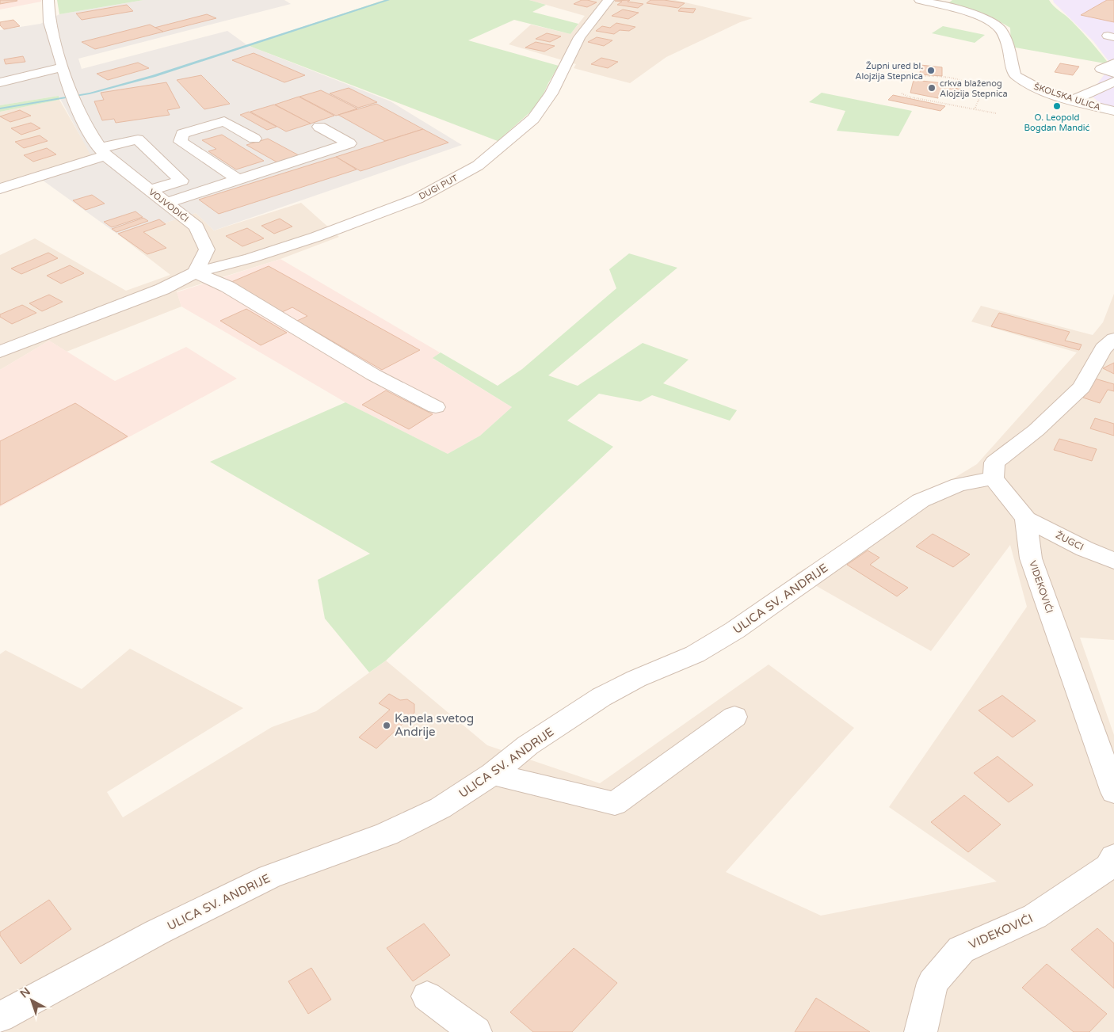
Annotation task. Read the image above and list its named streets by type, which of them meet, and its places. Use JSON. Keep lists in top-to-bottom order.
{
  "streets": {
    "street": [
      "ŠKOLSKA ULICA",
      "DUGI PUT",
      "VOJVODIĆI",
      "ŽUGCI",
      "VIDEKOVIĆI",
      "ULICA SV. ANDRIJE"
    ]
  },
  "crossings": [
    ["DUGI PUT", "VOJVODIĆI"],
    ["ŽUGCI", "VIDEKOVIĆI"]
  ],
  "places": [
    "Župni ured bl. Alojzija Stepnica",
    "crkva blaženog Alojzija Stepnica",
    "O. Leopold Bogdan Mandić",
    "Kapela svetog Andrije"
  ],
  "north": "top left"
}
